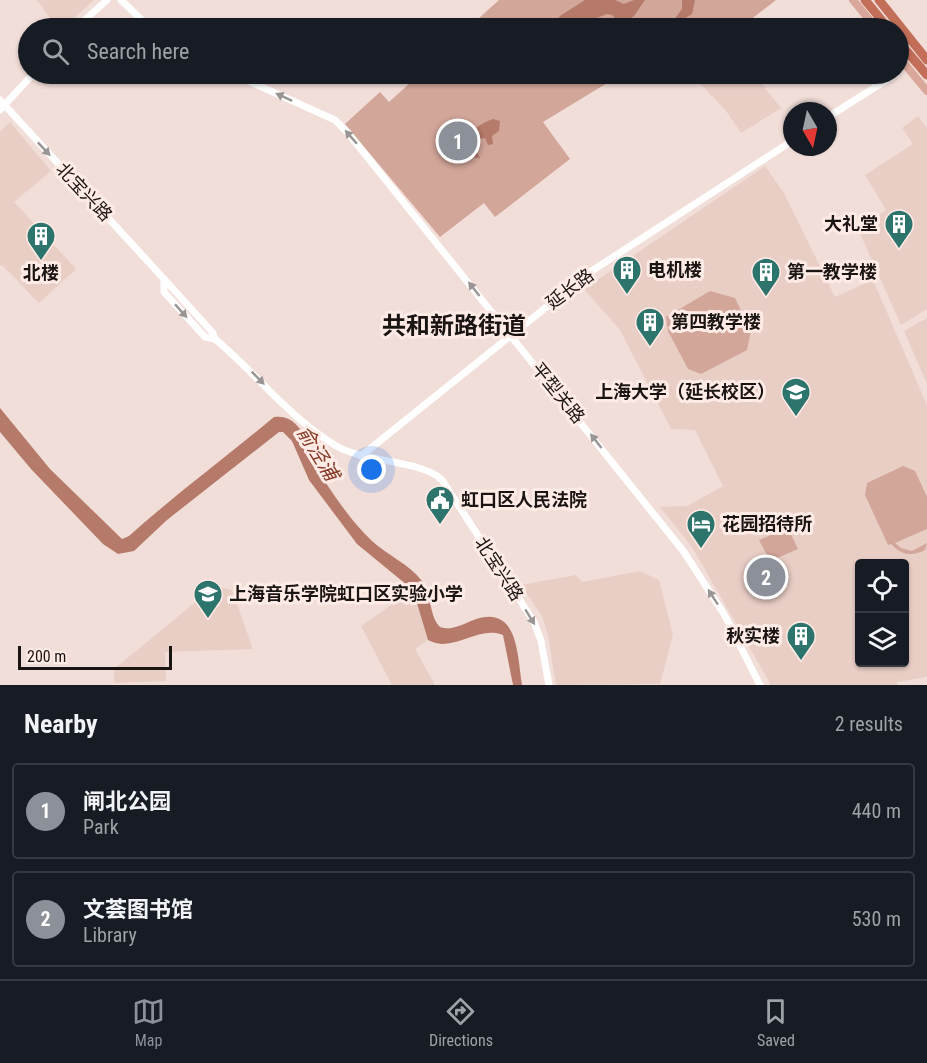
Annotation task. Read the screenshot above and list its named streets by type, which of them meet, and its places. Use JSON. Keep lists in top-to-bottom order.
{
  "streets": {
    "street": ["北宝兴路", "延长路", "平型关路"]
  },
  "crossings": [
    ["北宝兴路", "延长路"],
    ["延长路", "平型关路"]
  ],
  "one_way": ["北宝兴路", "平型关路"],
  "districts": ["共和新路街道"],
  "water": ["俞泾浦"],
  "places": {
    "building": [
      "大礼堂",
      "北楼",
      "电机楼",
      "第一教学楼",
      "第四教学楼",
      "秋实楼"
    ],
    "school or university": ["上海大学（延长校区）", "上海音乐学院虹口区实验小学"],
    "public building": ["虹口区人民法院"],
    "hotel": ["花园招待所"]
  },
  "scale_bar": "200 m",
  "north": "bottom",
  "page": {
    "search": "Search here",
    "pins": ["1", "2"],
    "scale": "200 m",
    "heading": ["Nearby", "2 results"],
    "list": [
      {
        "mark": "1",
        "name": "闸北公园",
        "note": "Park",
        "value": "440 m"
      },
      {
        "mark": "2",
        "name": "文荟图书馆",
        "note": "Library",
        "value": "530 m"
      }
    ],
    "nav": ["Map", "Directions", "Saved"]
  }
}
